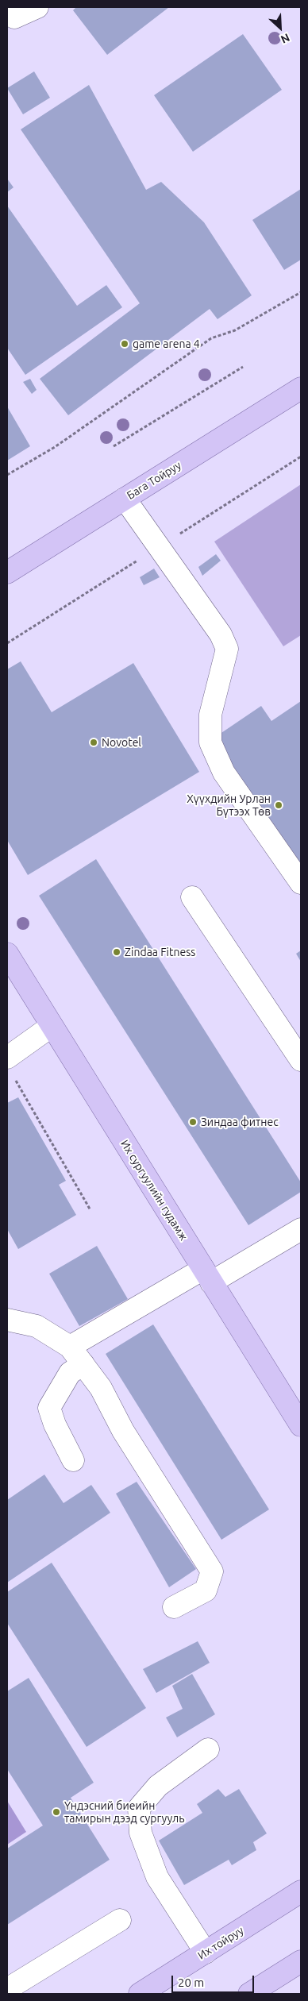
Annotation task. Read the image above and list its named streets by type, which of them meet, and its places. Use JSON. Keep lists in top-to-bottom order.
{
  "streets": {
    "main road": ["Бага Тойруу", "Их сургуулийн гудамж", "Их тойруу"]
  },
  "places": [
    "game arena 4",
    "Novotel",
    "Хүүхдийн Урлан Бүтээх Төв",
    "Zindaa Fitness",
    "Зиндаа фитнес",
    "Үндэсний биеийн тамирын дээд сургууль"
  ],
  "scale_bar": "20 m",
  "north": "bottom right"
}
